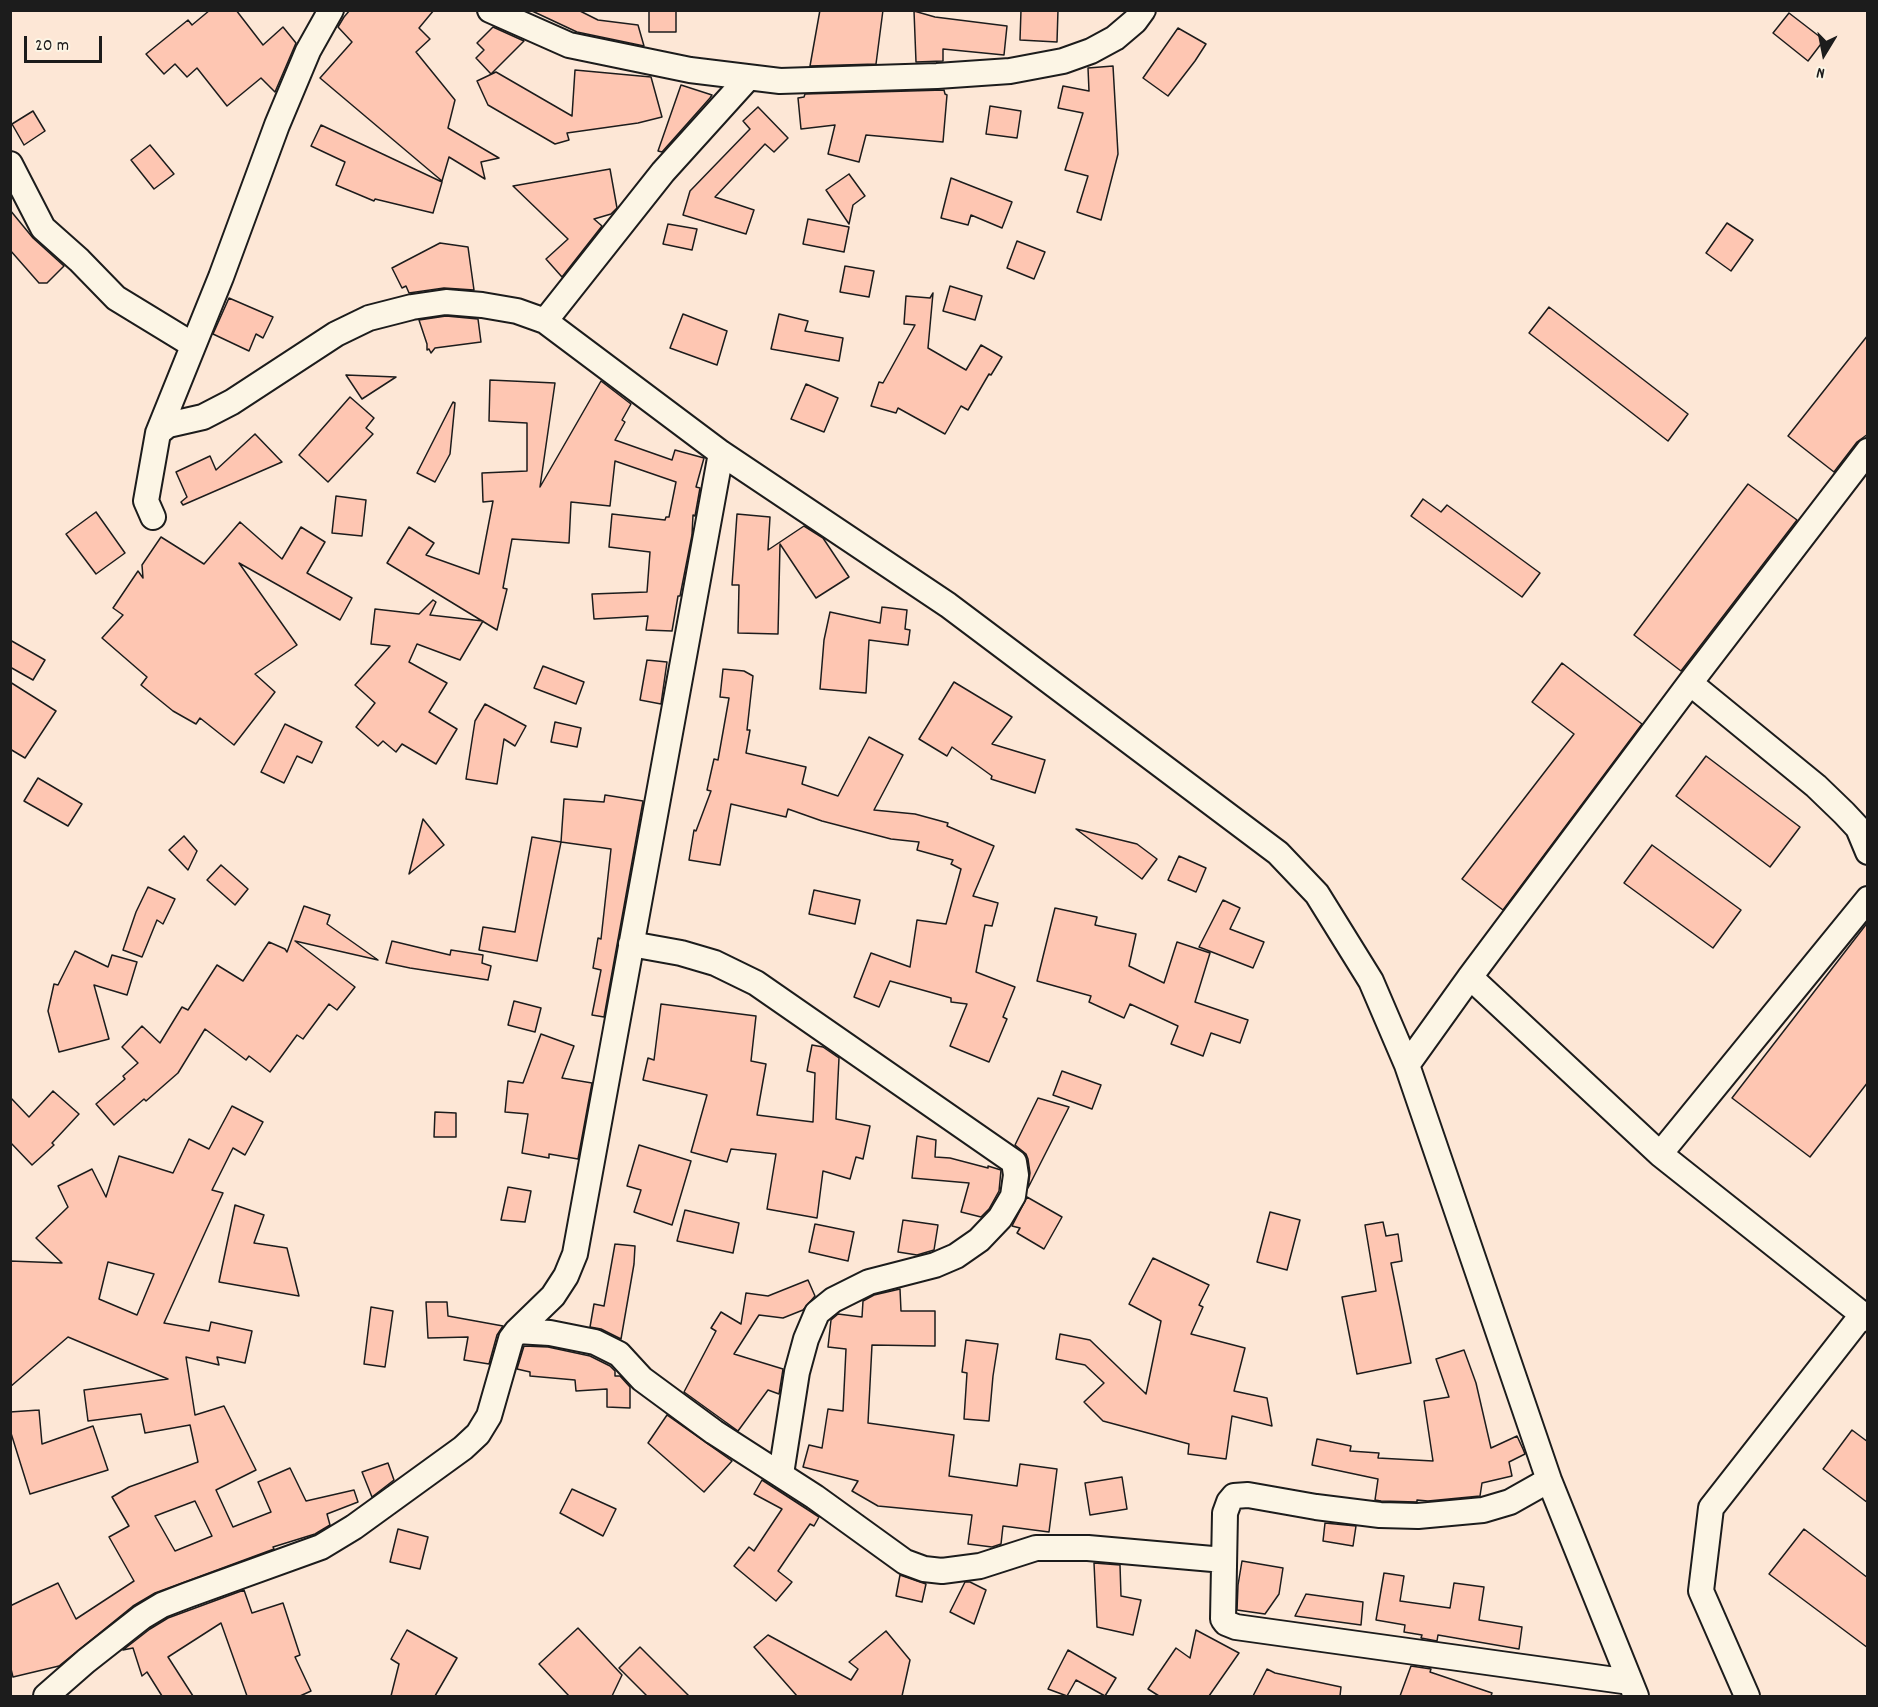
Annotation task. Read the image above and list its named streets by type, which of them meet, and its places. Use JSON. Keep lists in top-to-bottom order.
{
  "scale_bar": "20 m",
  "north": "bottom"
}
